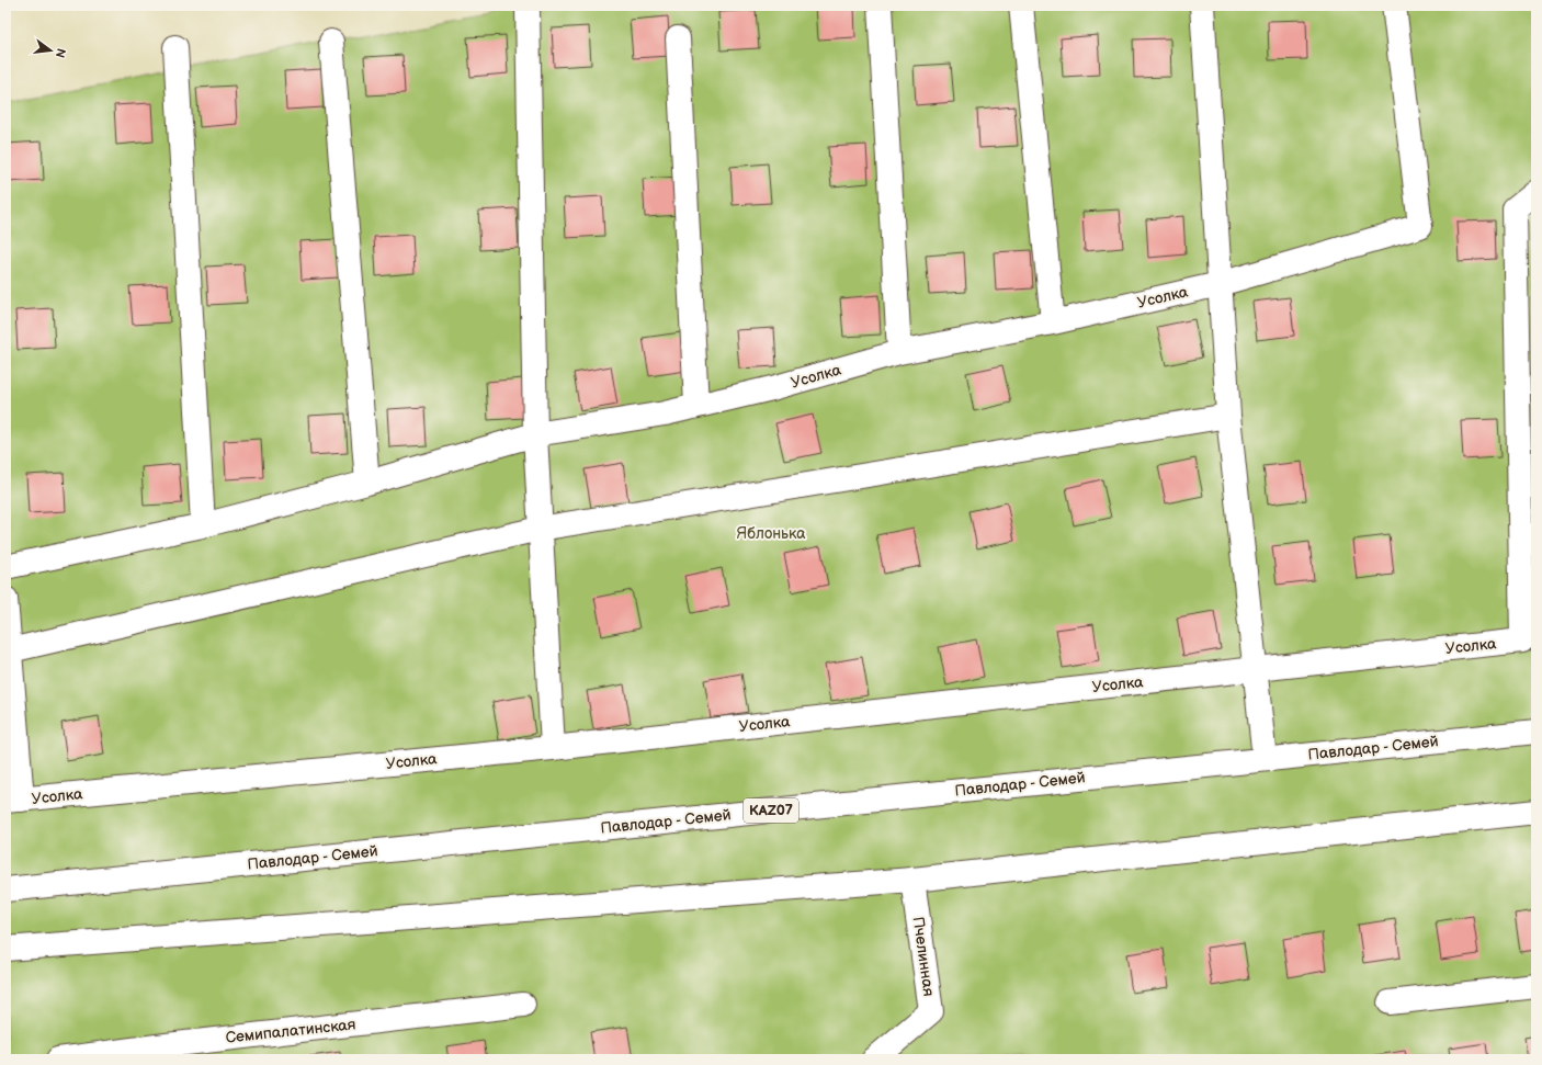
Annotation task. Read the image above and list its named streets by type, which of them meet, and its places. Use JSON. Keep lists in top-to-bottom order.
{
  "streets": {
    "main road": [
      "Усолка",
      "Павлодар - Семей",
      "KAZ07",
      "Пчелинная",
      "Семипалатинская"
    ]
  },
  "parks": ["Яблонька"],
  "north": "right"
}
